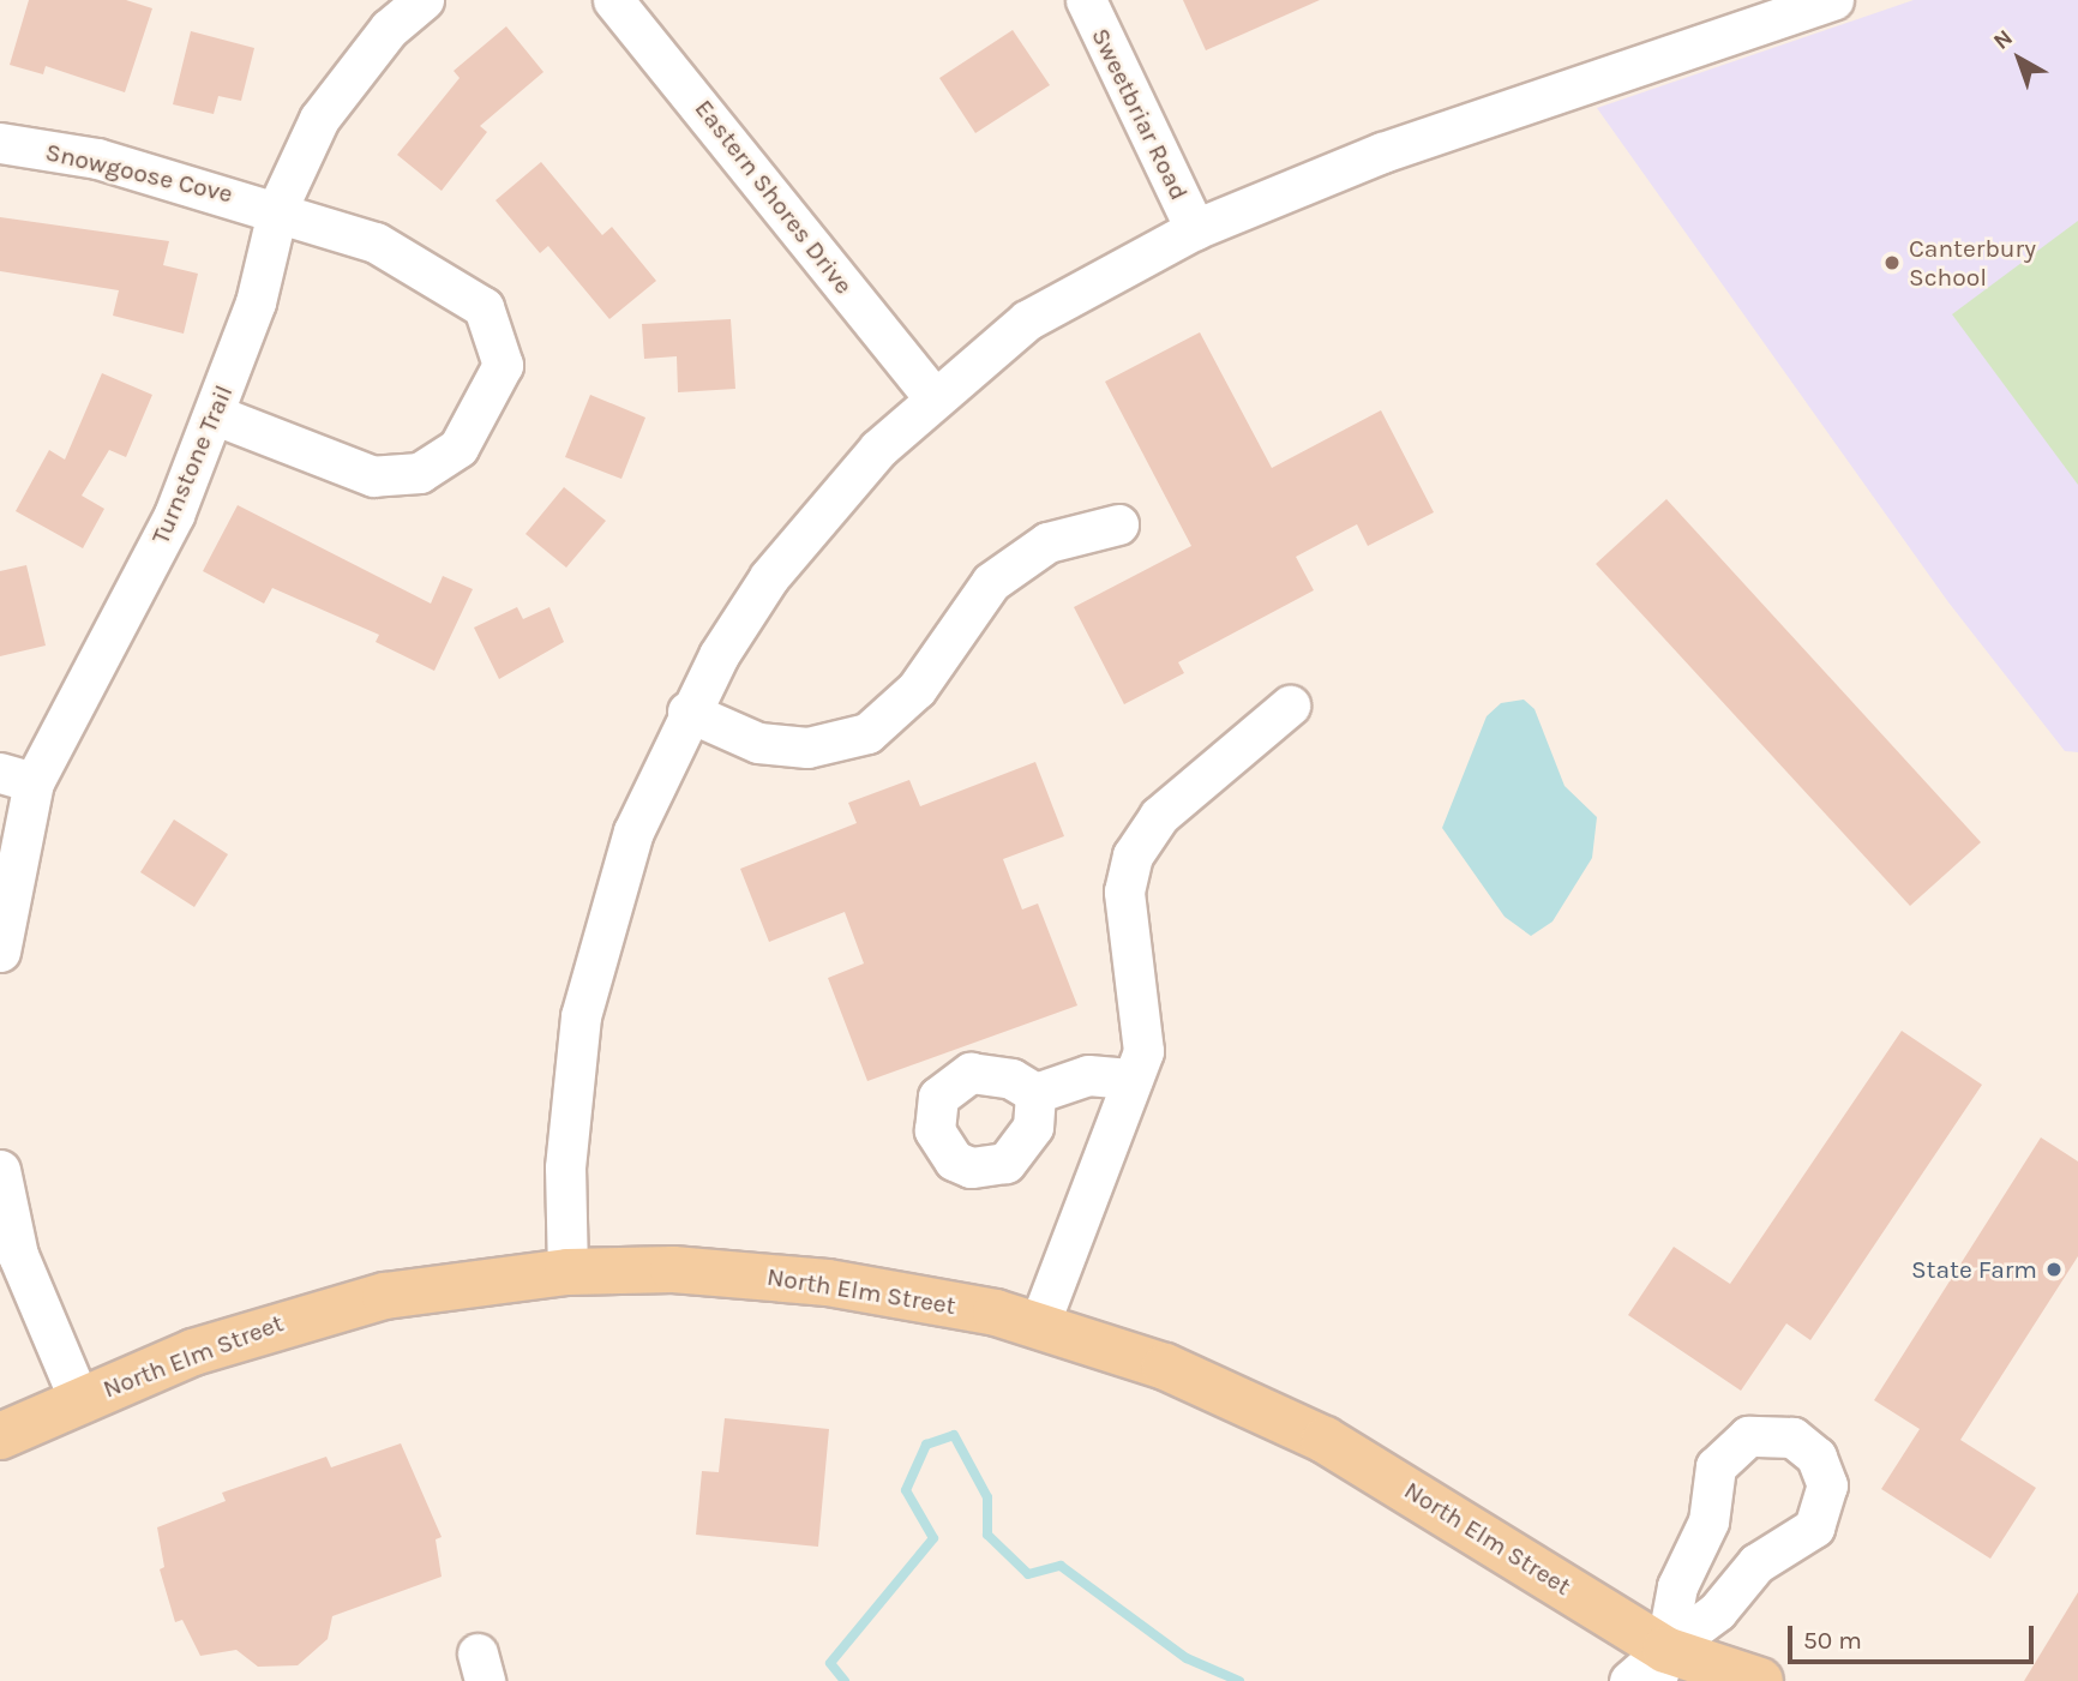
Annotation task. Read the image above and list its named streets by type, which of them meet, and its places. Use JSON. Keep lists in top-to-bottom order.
{
  "streets": {
    "main road": ["North Elm Street"],
    "street": [
      "Sweetbriar Road",
      "Snowgoose Cove",
      "Eastern Shores Drive",
      "Turnstone Trail"
    ]
  },
  "crossings": [
    ["Snowgoose Cove", "Turnstone Trail"]
  ],
  "places": ["Canterbury School", "State Farm"],
  "scale_bar": "50 m",
  "north": "top left"
}
